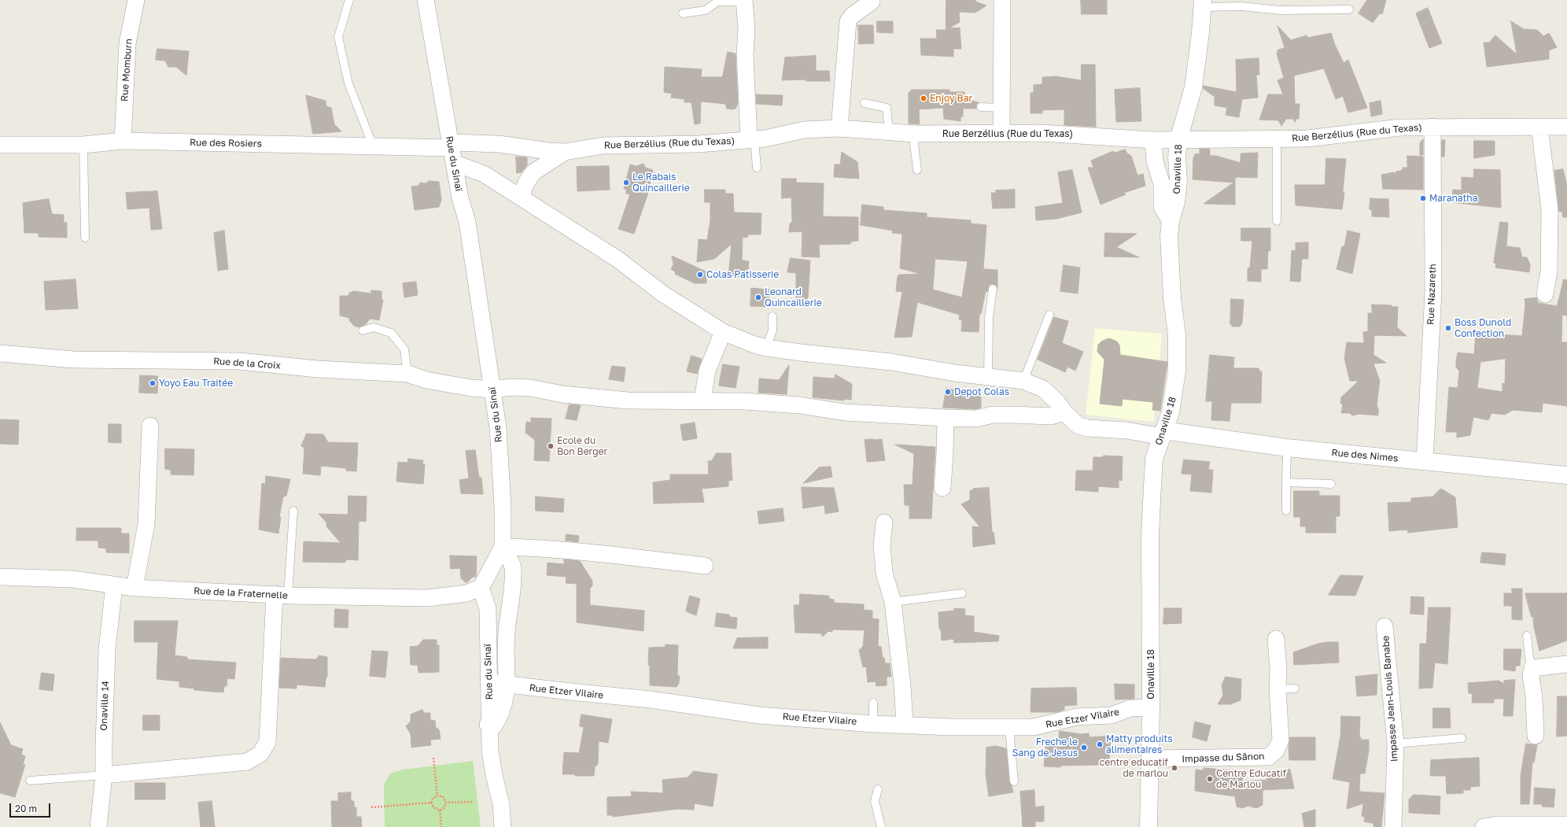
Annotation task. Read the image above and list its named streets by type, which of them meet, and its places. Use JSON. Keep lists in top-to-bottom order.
{
  "streets": {
    "street": [
      "Rue Momburn",
      "Rue Berzélius (Rue du Texas)",
      "Rue des Rosiers",
      "Rue du Sinaï",
      "Onaville 18",
      "Rue Nazareth",
      "Rue de la Croix",
      "Rue des Nimes",
      "Rue de la Fraternelle",
      "Rue Etzer Vilaire",
      "Impasse Jean-Louis Banabe",
      "Onaville 14",
      "Impasse du Sânon"
    ]
  },
  "crossings": [
    ["Rue Momburn", "Rue des Rosiers"],
    ["Rue Berzélius (Rue du Texas)", "Rue des Rosiers"],
    ["Rue Berzélius (Rue du Texas)", "Rue du Sinaï"],
    ["Rue Berzélius (Rue du Texas)", "Onaville 18"],
    ["Rue Berzélius (Rue du Texas)", "Rue Nazareth"],
    ["Rue des Rosiers", "Rue du Sinaï"],
    ["Rue du Sinaï", "Rue de la Croix"],
    ["Rue du Sinaï", "Rue de la Fraternelle"],
    ["Rue du Sinaï", "Rue Etzer Vilaire"],
    ["Onaville 18", "Rue des Nimes"],
    ["Onaville 18", "Rue Etzer Vilaire"],
    ["Onaville 18", "Impasse du Sânon"],
    ["Rue Nazareth", "Rue des Nimes"],
    ["Rue de la Fraternelle", "Onaville 14"]
  ],
  "places": [
    "Enjoy Bar",
    "Le Rabais Quincaillerie",
    "Maranatha",
    "Colas Patisserie",
    "Leonard Quincaillerie",
    "Boss Dunold Confection",
    "Yoyo Eau Traitée",
    "Depot Colas",
    "Ecole du Bon Berger",
    "Matty produits alimentaires",
    "Freche le Sang de Jesus",
    "centre educatif de marlou",
    "Centre Educatif de Marlou"
  ],
  "scale_bar": "20 m"
}
